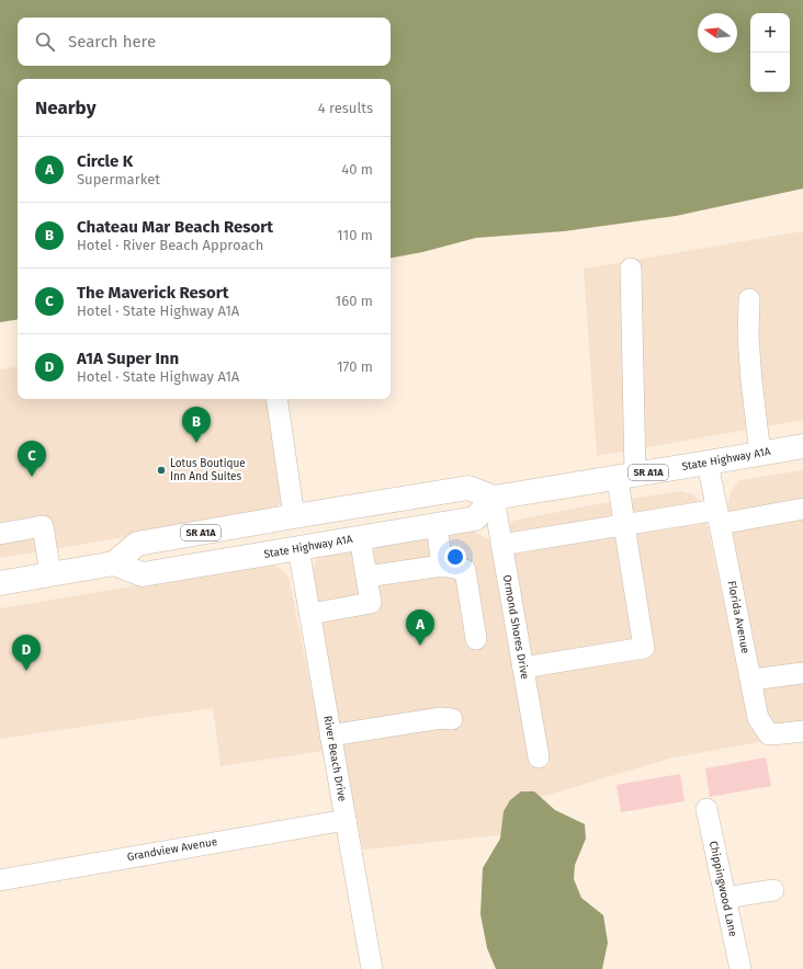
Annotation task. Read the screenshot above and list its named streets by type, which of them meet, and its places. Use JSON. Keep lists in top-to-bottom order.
{
  "streets": {
    "main road": ["State Highway A1A", "SR A1A"],
    "street": [
      "Florida Avenue",
      "Ormond Shores Drive",
      "River Beach Drive",
      "Grandview Avenue",
      "Chippingwood Lane"
    ]
  },
  "crossings": [
    ["State Highway A1A", "SR A1A"],
    ["State Highway A1A", "Florida Avenue"],
    ["State Highway A1A", "Ormond Shores Drive"],
    ["State Highway A1A", "River Beach Drive"],
    ["SR A1A", "Ormond Shores Drive"],
    ["River Beach Drive", "Grandview Avenue"]
  ],
  "places": ["Lotus Boutique Inn And Suites"],
  "north": "left",
  "page": {
    "map_buttons": ["+", "−"],
    "search": "Search here",
    "heading": ["Nearby", "4 results"],
    "list": [
      {
        "mark": "A",
        "name": "Circle K",
        "note": "Supermarket",
        "value": "40 m"
      },
      {
        "mark": "B",
        "name": "Chateau Mar Beach Resort",
        "note": "Hotel · River Beach Approach",
        "value": "110 m"
      },
      {
        "mark": "C",
        "name": "The Maverick Resort",
        "note": "Hotel · State Highway A1A",
        "value": "160 m"
      },
      {
        "mark": "D",
        "name": "A1A Super Inn",
        "note": "Hotel · State Highway A1A",
        "value": "170 m"
      }
    ],
    "pins": [
      "B",
      "C",
      "A",
      "D"
    ]
  }
}
